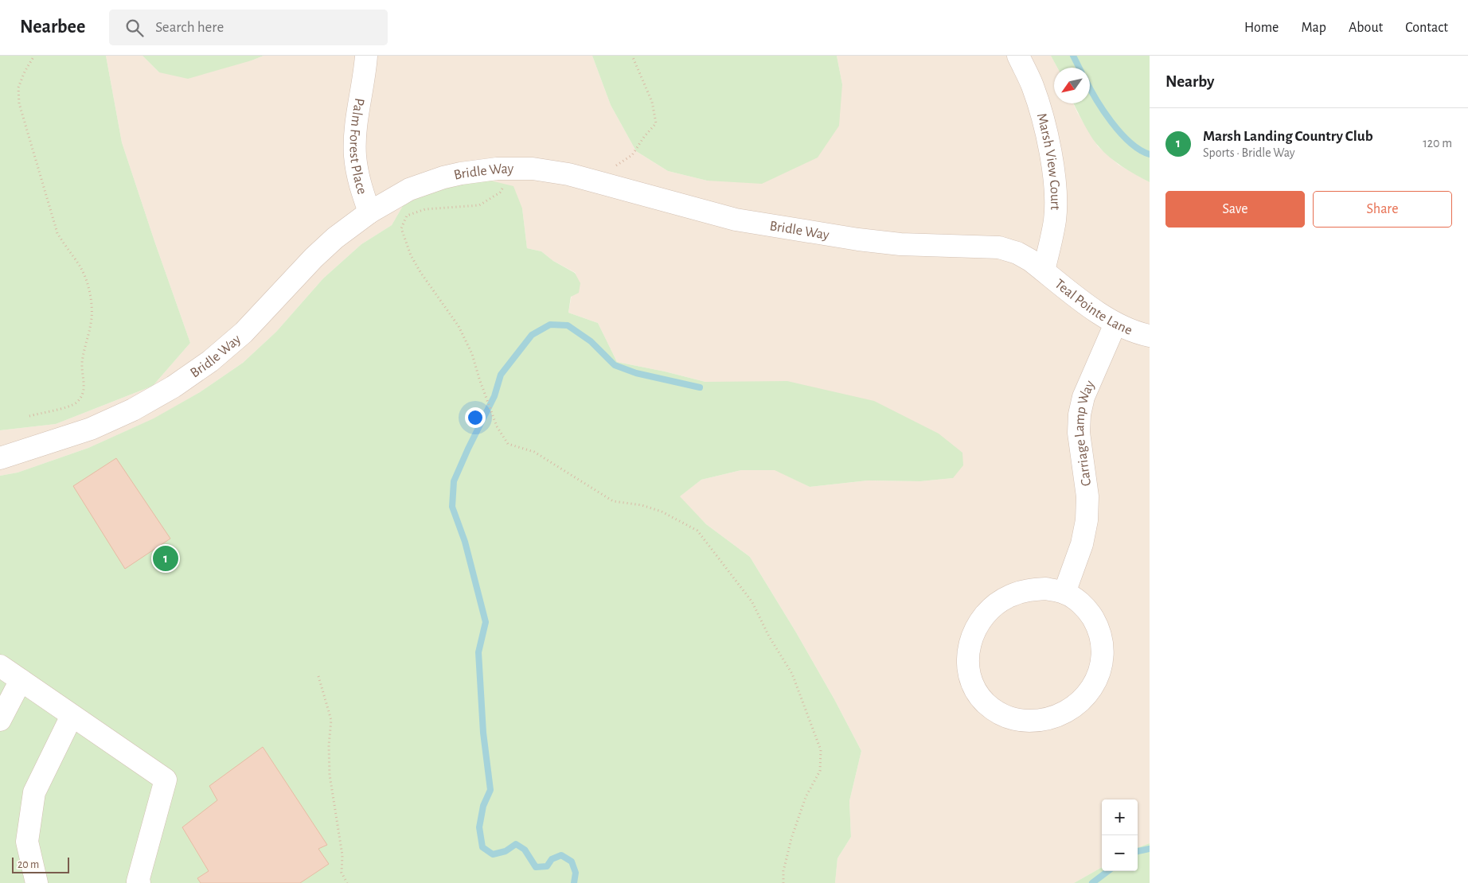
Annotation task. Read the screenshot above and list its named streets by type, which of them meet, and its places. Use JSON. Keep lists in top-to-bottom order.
{
  "streets": {
    "street": [
      "Palm Forest Place",
      "Marsh View Court",
      "Bridle Way",
      "Teal Pointe Lane",
      "Carriage Lamp Way"
    ]
  },
  "crossings": [
    ["Palm Forest Place", "Bridle Way"],
    ["Marsh View Court", "Bridle Way"],
    ["Marsh View Court", "Teal Pointe Lane"],
    ["Bridle Way", "Teal Pointe Lane"],
    ["Teal Pointe Lane", "Carriage Lamp Way"]
  ],
  "scale_bar": "20 m",
  "north": "bottom left",
  "page": {
    "header": "Nearbee",
    "search": "Search here",
    "nav": [
      "Home",
      "Map",
      "About",
      "Contact"
    ],
    "heading": "Nearby",
    "list": [
      {
        "mark": "1",
        "name": "Marsh Landing Country Club",
        "note": "Sports · Bridle Way",
        "value": "120 m"
      }
    ],
    "buttons": ["Save", "Share"],
    "pins": "1",
    "map_buttons": ["+", "−"],
    "scale": "20 m"
  }
}
